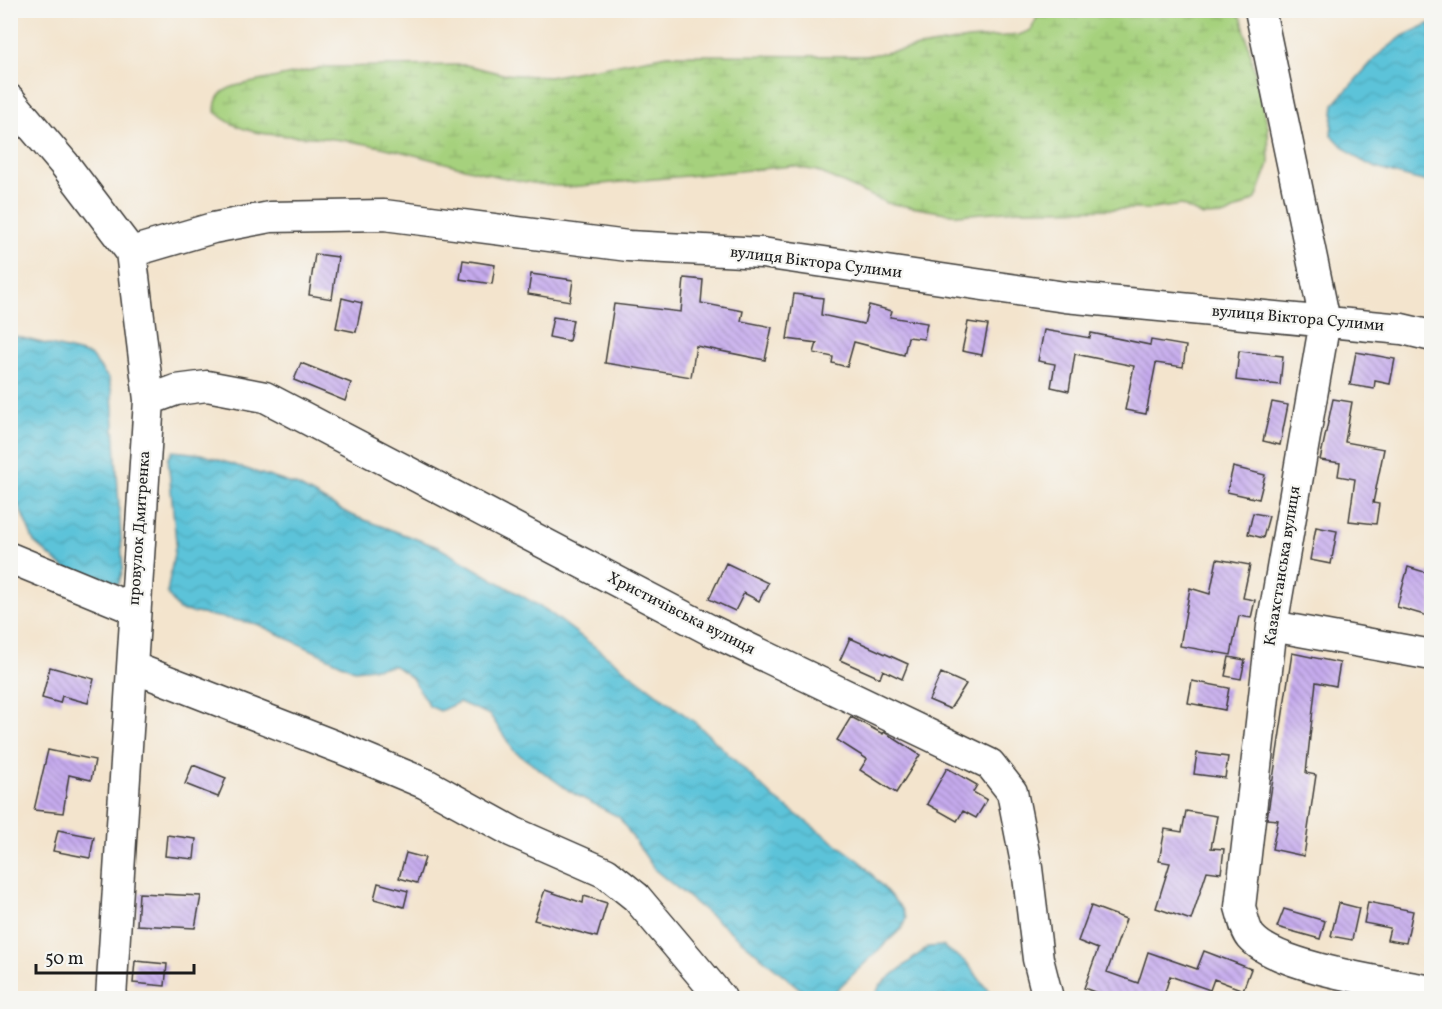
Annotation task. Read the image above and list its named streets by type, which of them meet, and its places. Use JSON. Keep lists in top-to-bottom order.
{
  "streets": {
    "street": [
      "вулиця Віктора Сулими",
      "провулок Дмитренка",
      "Казахстанська вулиця",
      "Христичівська вулиця"
    ]
  },
  "crossings": [
    ["вулиця Віктора Сулими", "провулок Дмитренка"],
    ["вулиця Віктора Сулими", "Казахстанська вулиця"],
    ["провулок Дмитренка", "Христичівська вулиця"]
  ],
  "scale_bar": "50 m"
}
